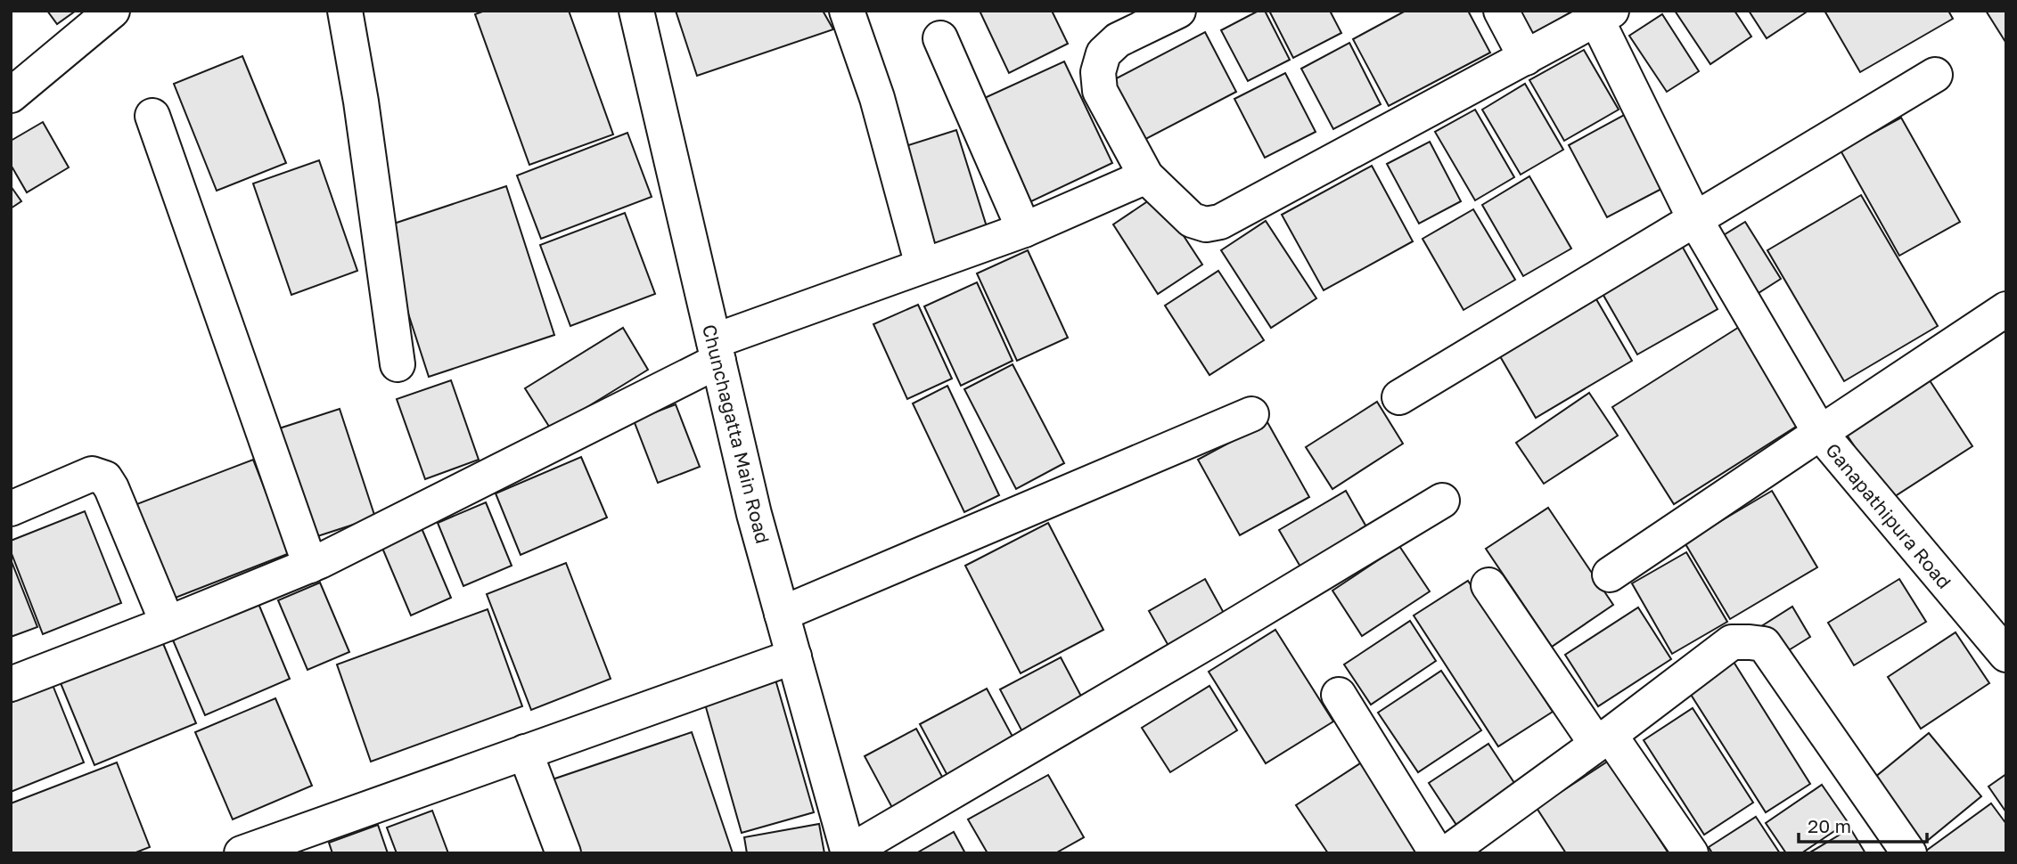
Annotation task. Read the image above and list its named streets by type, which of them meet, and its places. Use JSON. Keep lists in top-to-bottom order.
{
  "streets": {
    "street": ["Chunchagatta Main Road", "Ganapathipura Road"]
  },
  "scale_bar": "20 m"
}
